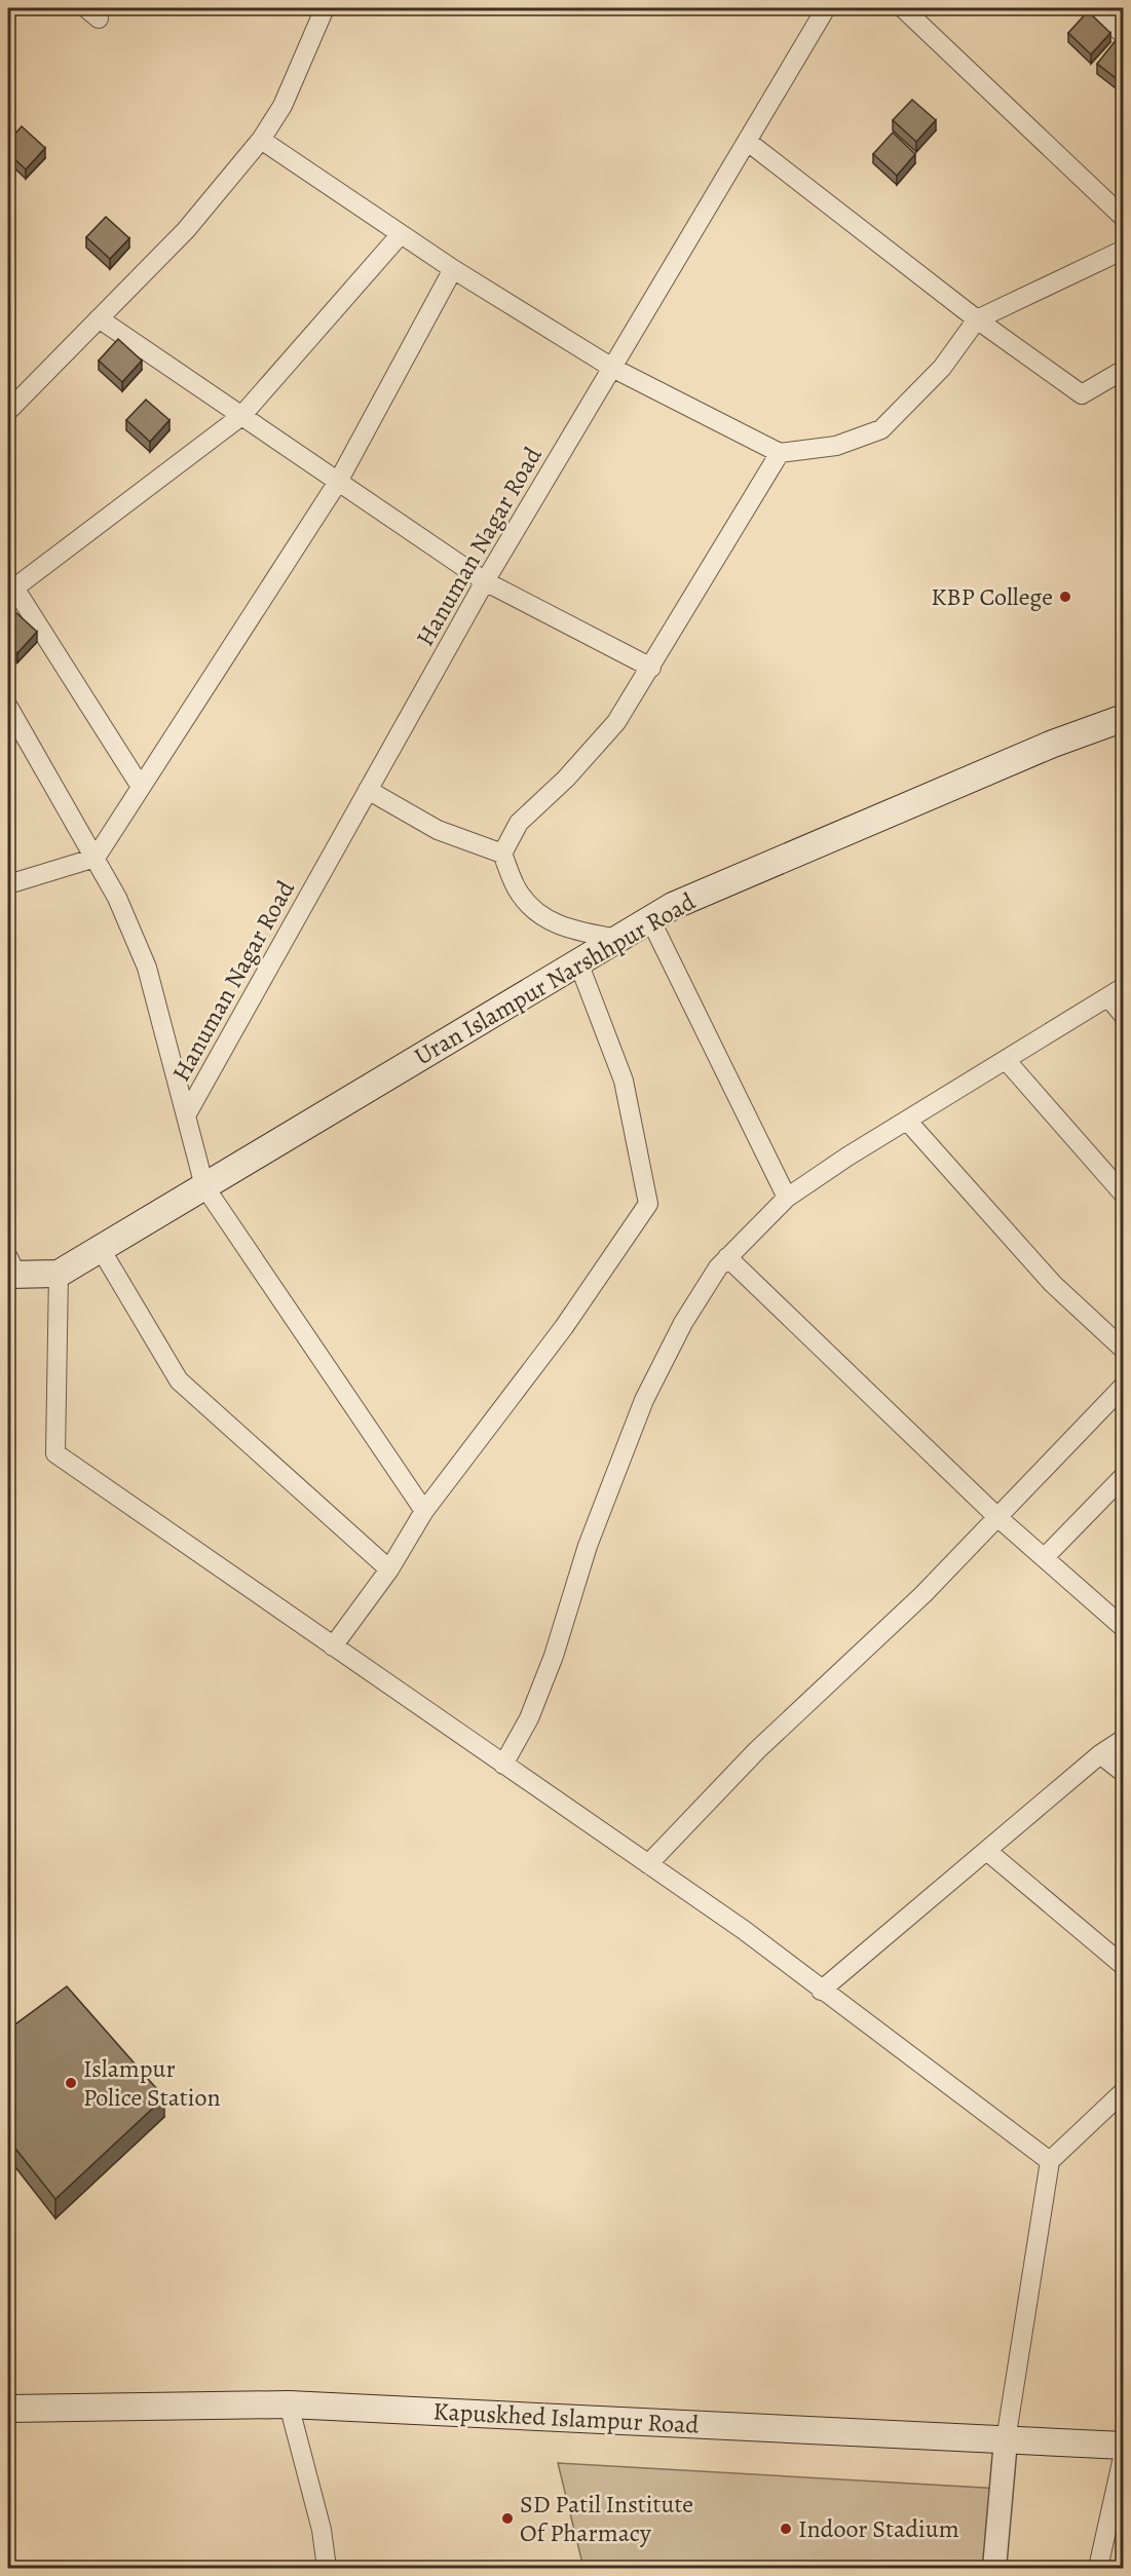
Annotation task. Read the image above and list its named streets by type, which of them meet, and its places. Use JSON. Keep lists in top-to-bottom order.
{
  "streets": {
    "main road": ["Uran Islampur Narshhpur Road", "Kapuskhed Islampur Road"],
    "street": ["Hanuman Nagar Road"]
  },
  "places": [
    "KBP College",
    "Islampur Police Station",
    "SD Patil Institute Of Pharmacy",
    "Indoor Stadium"
  ]
}
